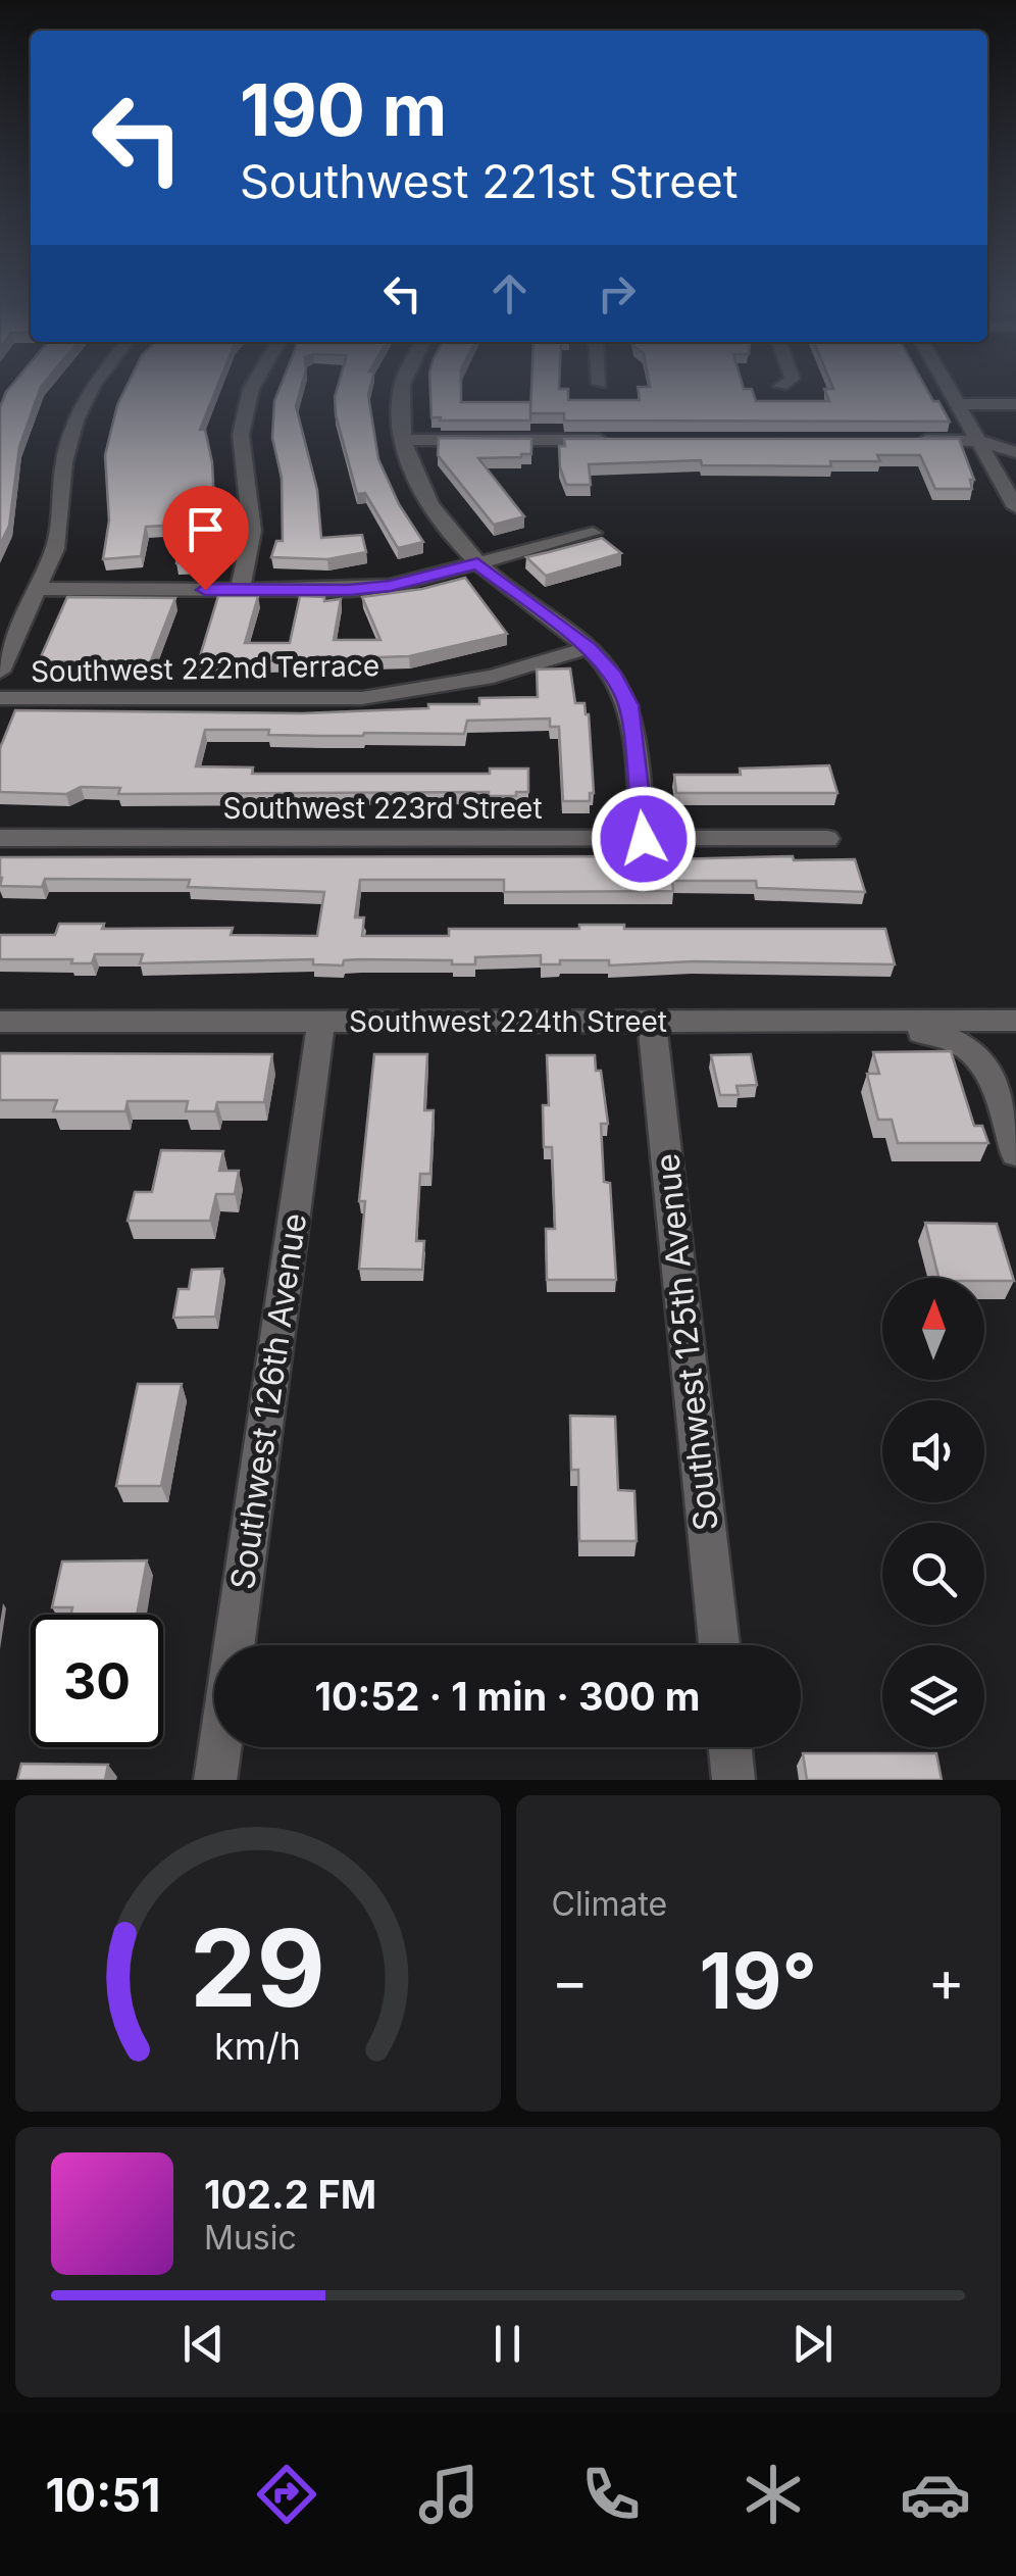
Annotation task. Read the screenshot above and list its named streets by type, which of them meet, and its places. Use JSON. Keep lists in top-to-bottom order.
{
  "streets": {
    "street": [
      "Southwest 222nd Terrace",
      "Southwest 223rd Street",
      "Southwest 224th Street",
      "Southwest 125th Avenue",
      "Southwest 126th Avenue"
    ]
  },
  "crossings": [
    ["Southwest 224th Street", "Southwest 125th Avenue"],
    ["Southwest 224th Street", "Southwest 126th Avenue"]
  ],
  "north": "top",
  "page": {
    "turn": ["190 m", "Southwest 221st Street"],
    "limit": "30",
    "trip": "10:52 · 1 min · 300 m",
    "tile": "Climate",
    "heat": ["−", "19°", "+"],
    "song": ["102.2 FM", "Music"],
    "tabs": "10:51",
    "gauge": ["29", "km/h"]
  }
}
